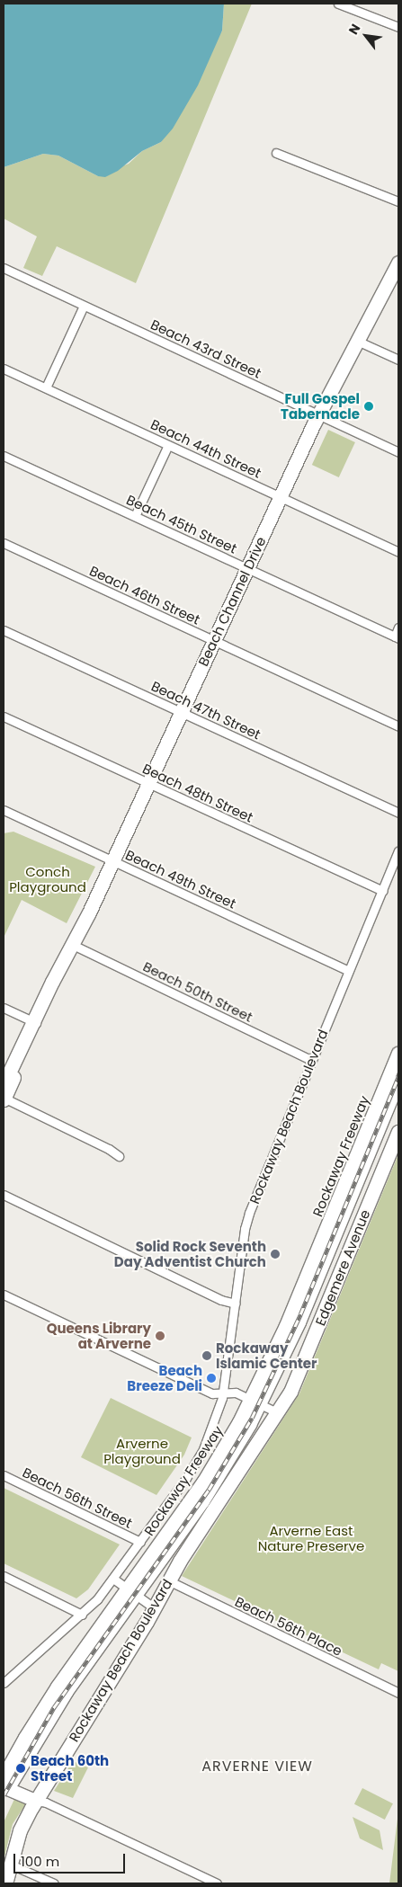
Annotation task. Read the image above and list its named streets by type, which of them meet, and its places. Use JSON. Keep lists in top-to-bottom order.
{
  "streets": {
    "main road": ["Beach Channel Drive", "Rockaway Beach Boulevard", "Edgemere Avenue"],
    "street": [
      "Beach 43rd Street",
      "Beach 44th Street",
      "Beach 45th Street",
      "Beach 46th Street",
      "Beach 47th Street",
      "Beach 48th Street",
      "Beach 49th Street",
      "Beach 50th Street",
      "Rockaway Freeway",
      "Beach 56th Street",
      "Beach 56th Place"
    ]
  },
  "crossings": [
    ["Beach 43rd Street", "Beach Channel Drive"],
    ["Beach 44th Street", "Beach Channel Drive"],
    ["Beach 45th Street", "Beach Channel Drive"],
    ["Beach 46th Street", "Beach Channel Drive"],
    ["Beach Channel Drive", "Beach 47th Street"],
    ["Beach Channel Drive", "Beach 48th Street"],
    ["Beach Channel Drive", "Beach 49th Street"],
    ["Beach Channel Drive", "Beach 50th Street"],
    ["Beach 48th Street", "Rockaway Beach Boulevard"],
    ["Beach 49th Street", "Rockaway Beach Boulevard"],
    ["Beach 50th Street", "Rockaway Beach Boulevard"],
    ["Rockaway Beach Boulevard", "Edgemere Avenue"],
    ["Rockaway Beach Boulevard", "Beach 56th Street"],
    ["Rockaway Beach Boulevard", "Beach 56th Place"]
  ],
  "districts": ["ARVERNE VIEW"],
  "parks": ["Conch Playground", "Arverne Playground", "Arverne East Nature Preserve"],
  "places": [
    "Full Gospel Tabernacle",
    "Solid Rock Seventh Day Adventist Church",
    "Queens Library at Arverne",
    "Rockaway Islamic Center",
    "Beach Breeze Deli",
    "Beach 60th Street"
  ],
  "scale_bar": "100 m",
  "north": "top left"
}
